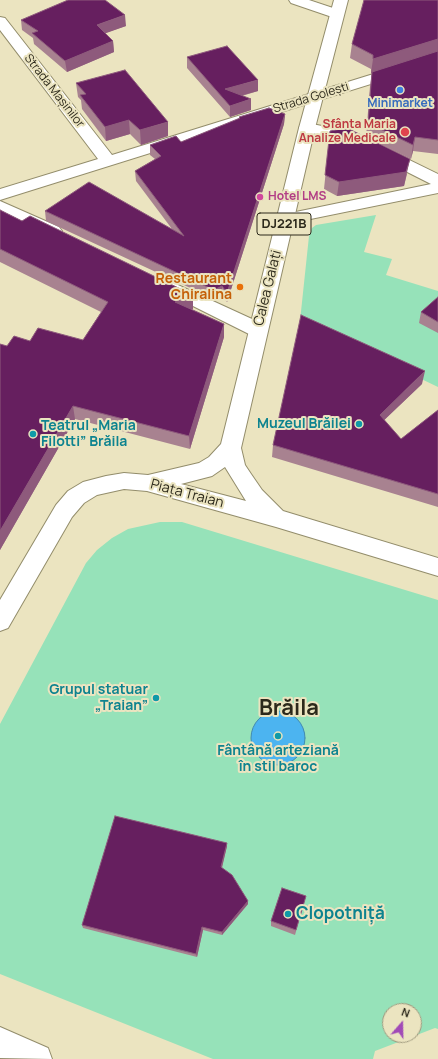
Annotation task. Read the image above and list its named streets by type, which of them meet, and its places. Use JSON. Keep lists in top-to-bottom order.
{
  "streets": {
    "street": [
      "Strada Mașinilor",
      "Strada Golești",
      "DJ221B",
      "Calea Galați",
      "Piața Traian"
    ]
  },
  "crossings": [
    ["Strada Mașinilor", "Strada Golești"],
    ["Strada Golești", "Calea Galați"],
    ["Calea Galați", "Piața Traian"]
  ],
  "districts": ["Brăila"],
  "places": [
    "Minimarket",
    "Sfânta Maria Analize Medicale",
    "Hotel LMS",
    "Restaurant Chiralina",
    "Muzeul Brăilei",
    "Teatrul „Maria Filotti” Brăila",
    "Grupul statuar „Traian”",
    "Fântână arteziană în stil baroc",
    "Clopotniță"
  ],
  "north": "top"
}
